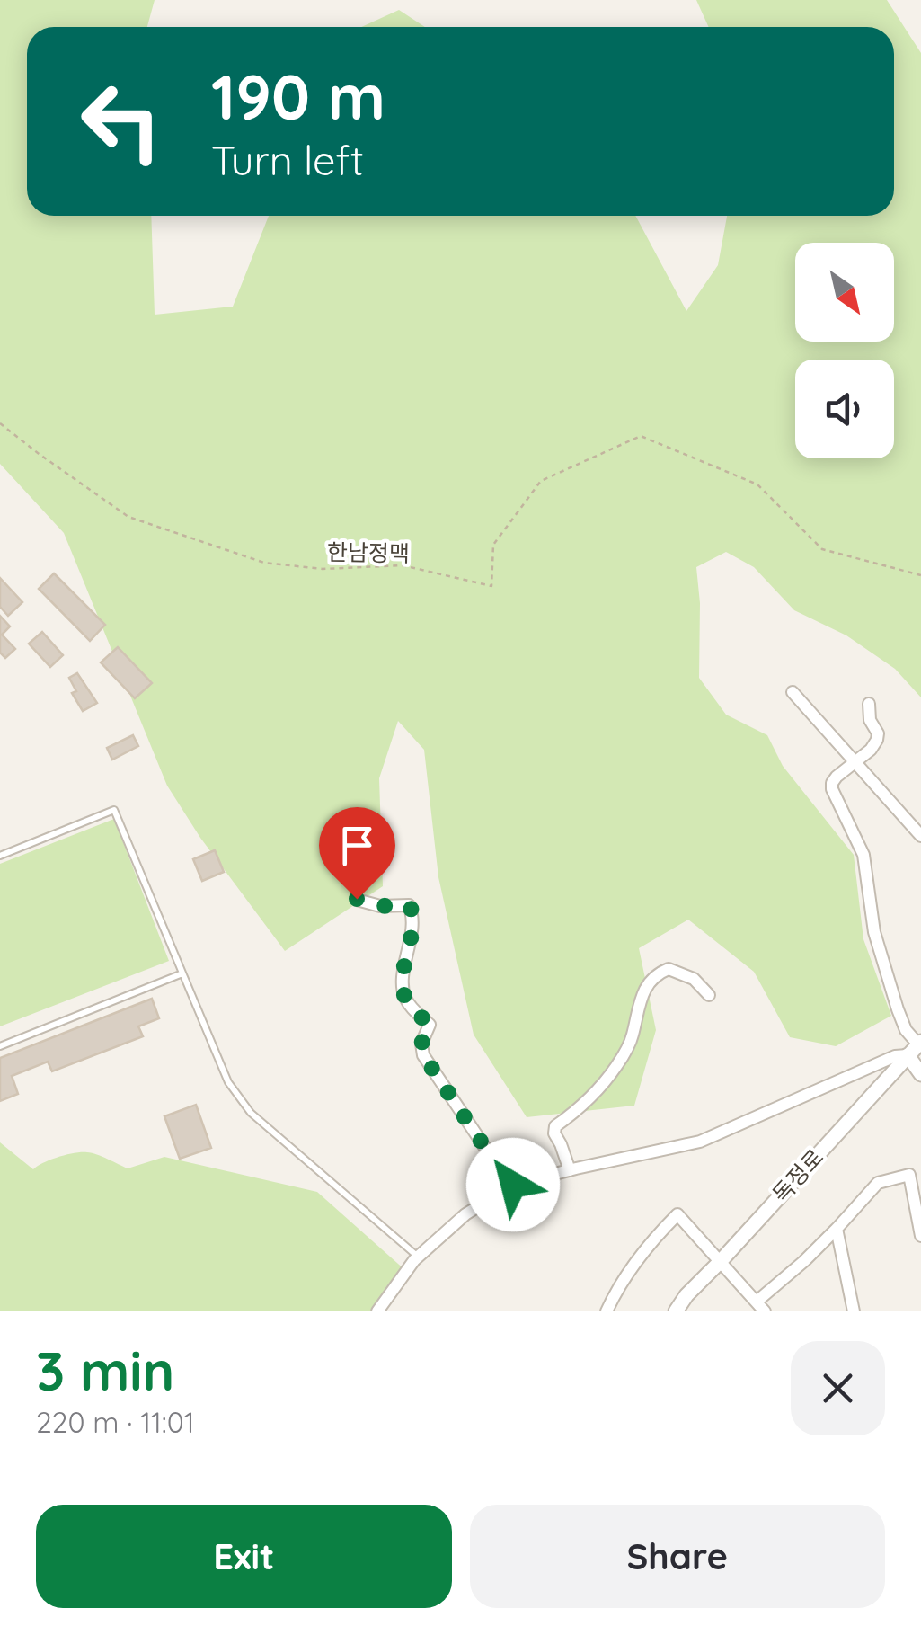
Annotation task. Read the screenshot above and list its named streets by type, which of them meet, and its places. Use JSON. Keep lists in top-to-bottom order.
{
  "streets": {
    "street": ["독정로"],
    "path": ["한남정맥"]
  },
  "north": "bottom right",
  "page": {
    "turn": ["190 m", "Turn left"],
    "heading": ["3 min", "220 m · 11:01"],
    "buttons": ["Exit", "Share"]
  }
}
